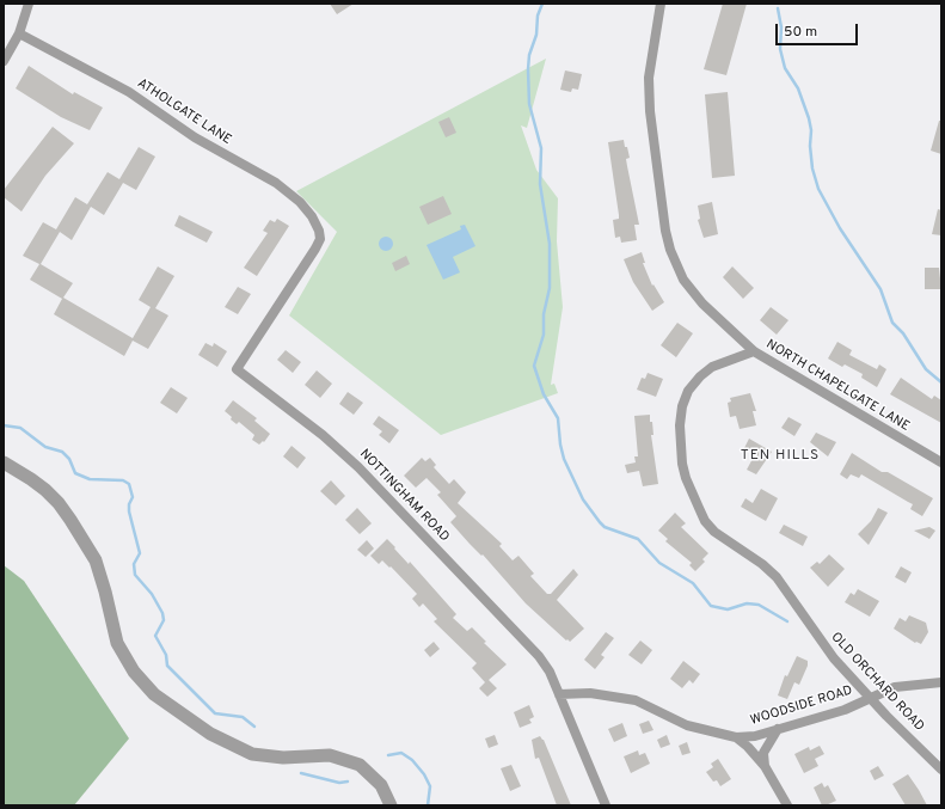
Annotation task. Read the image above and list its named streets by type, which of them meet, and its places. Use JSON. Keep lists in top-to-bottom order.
{
  "streets": {
    "street": [
      "ATHOLGATE LANE",
      "NORTH CHAPELGATE LANE",
      "NOTTINGHAM ROAD",
      "OLD ORCHARD ROAD",
      "WOODSIDE ROAD"
    ]
  },
  "crossings": [
    ["ATHOLGATE LANE", "NOTTINGHAM ROAD"],
    ["NORTH CHAPELGATE LANE", "OLD ORCHARD ROAD"],
    ["NOTTINGHAM ROAD", "WOODSIDE ROAD"],
    ["OLD ORCHARD ROAD", "WOODSIDE ROAD"]
  ],
  "districts": ["TEN HILLS"],
  "scale_bar": "50 m"
}
